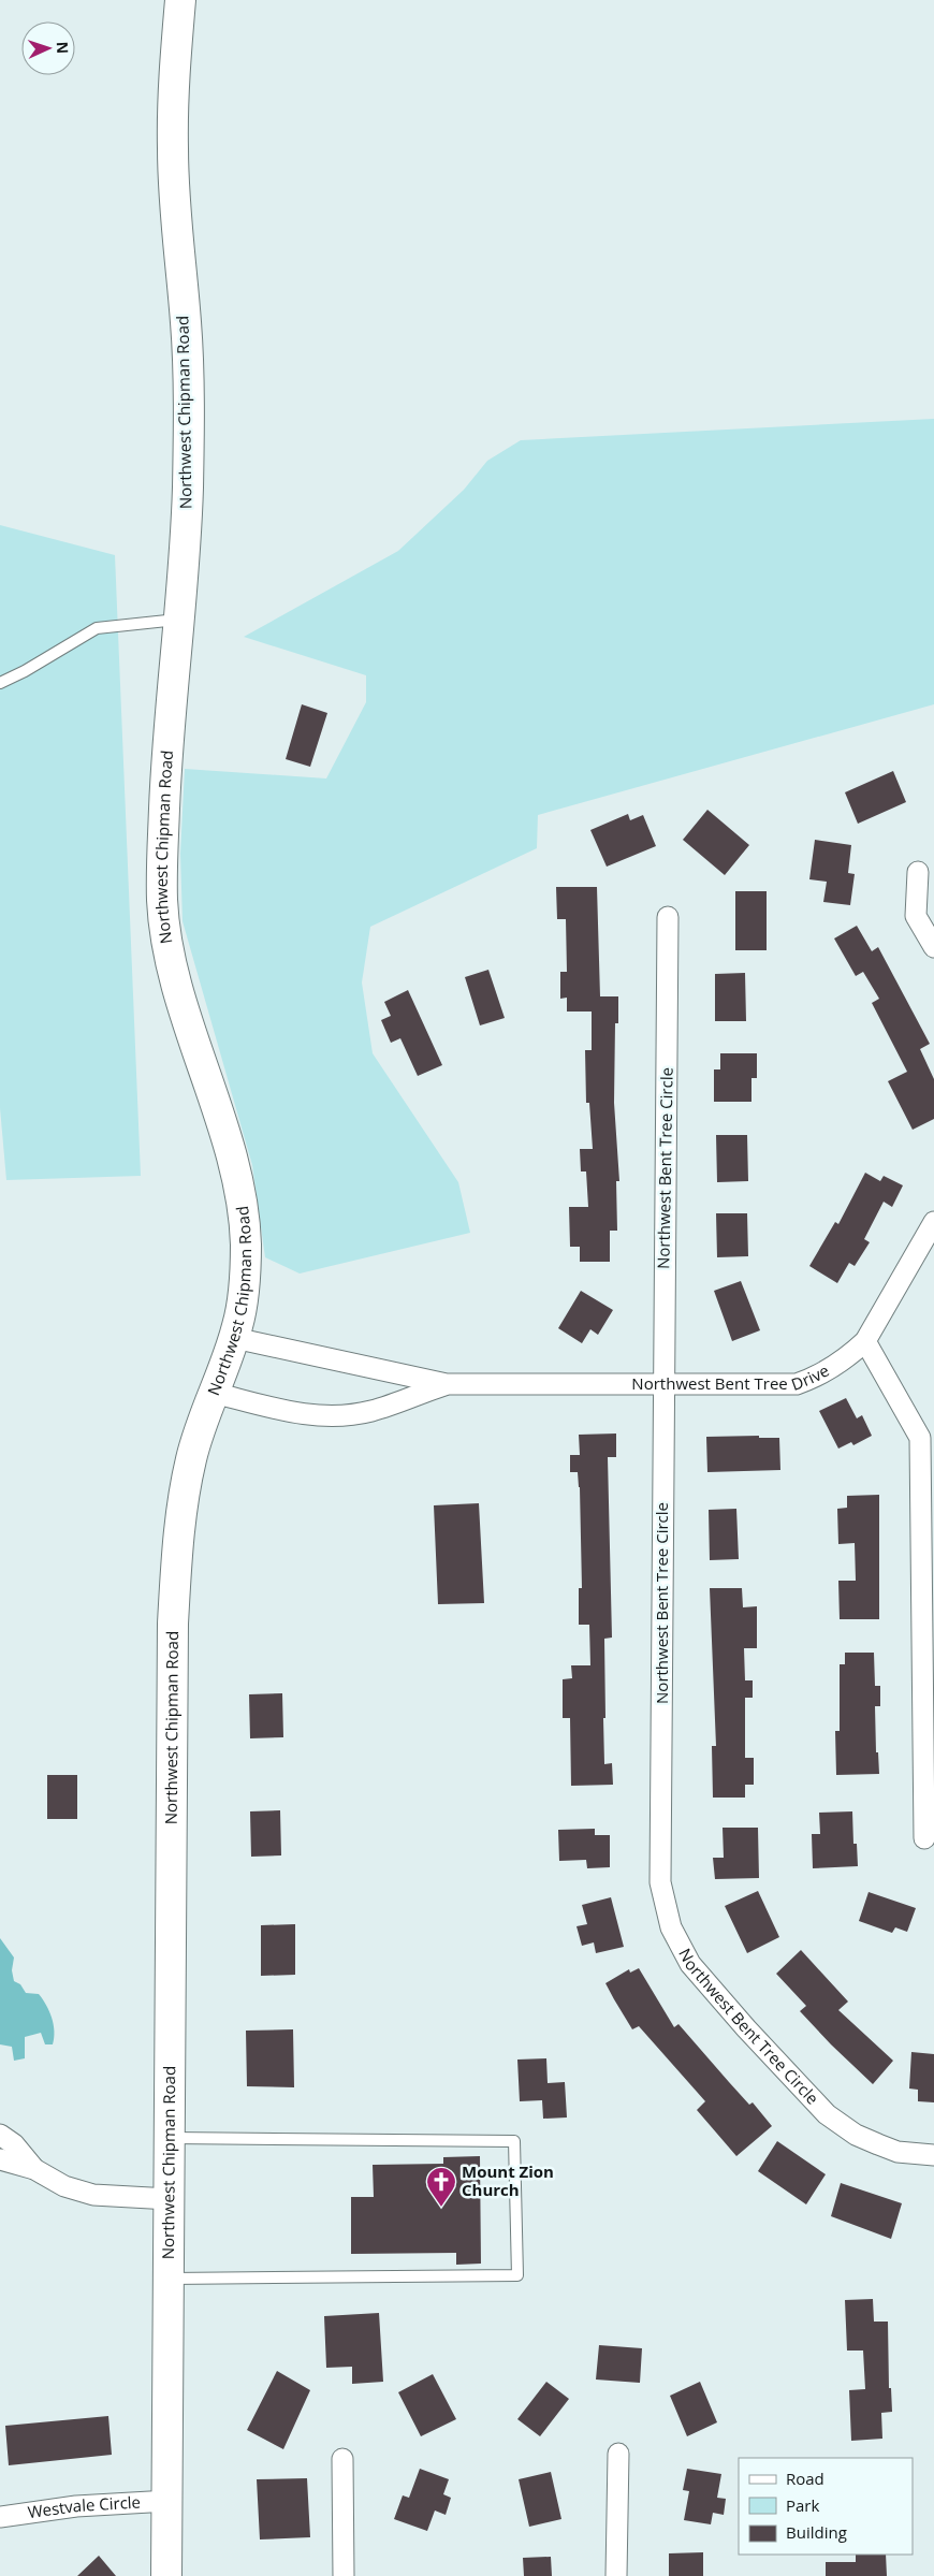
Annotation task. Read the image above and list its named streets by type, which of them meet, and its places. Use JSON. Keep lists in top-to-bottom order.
{
  "streets": {
    "main road": ["Northwest Chipman Road"],
    "street": ["Northwest Bent Tree Circle", "Northwest Bent Tree Drive", "Westvale Circle"]
  },
  "crossings": [
    ["Northwest Chipman Road", "Northwest Bent Tree Drive"],
    ["Northwest Chipman Road", "Westvale Circle"],
    ["Northwest Bent Tree Circle", "Northwest Bent Tree Drive"]
  ],
  "places": {
    "church": ["Mount Zion Church"]
  },
  "legend": ["Road", "Park", "Building"],
  "north": "right"
}
